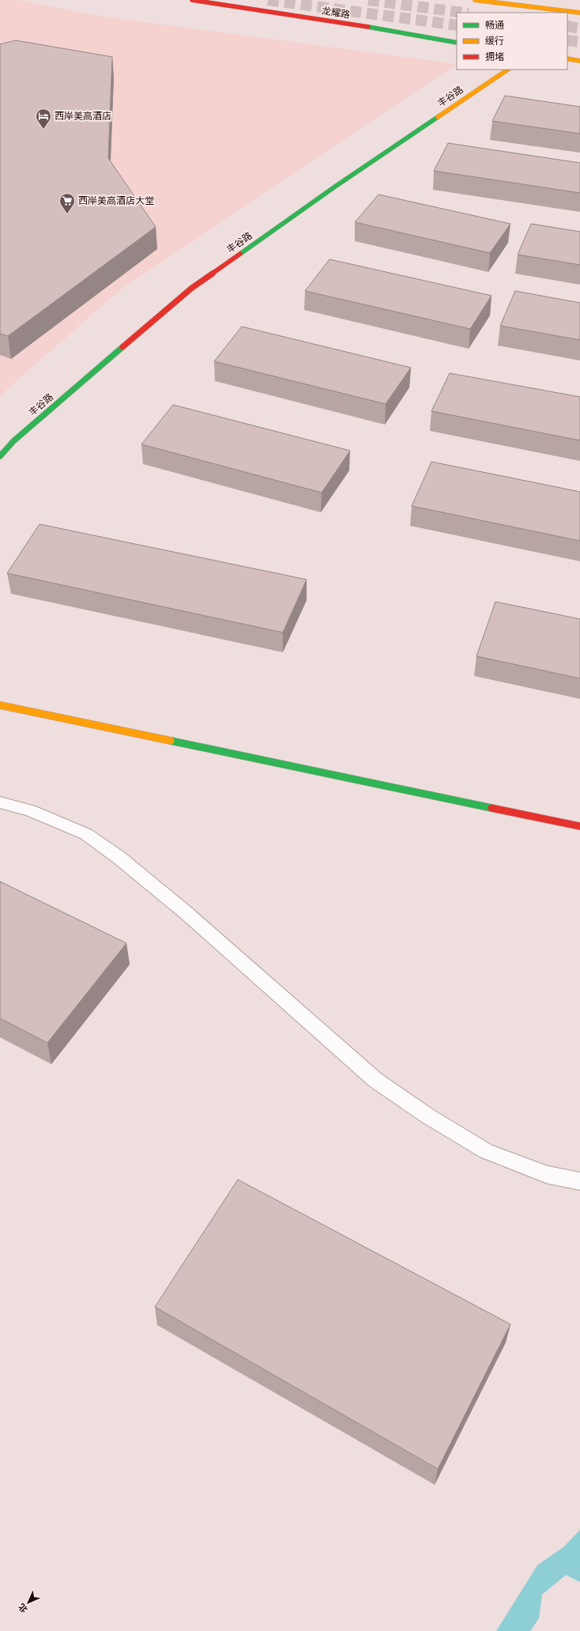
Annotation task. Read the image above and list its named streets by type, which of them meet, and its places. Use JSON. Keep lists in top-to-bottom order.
{
  "streets": {
    "street": ["龙耀路", "丰谷路"]
  },
  "places": {
    "hotel": ["西岸美高酒店"],
    "supermarket": ["西岸美高酒店大堂"]
  },
  "legend": ["畅通", "缓行", "拥堵"],
  "north": "bottom left"
}
